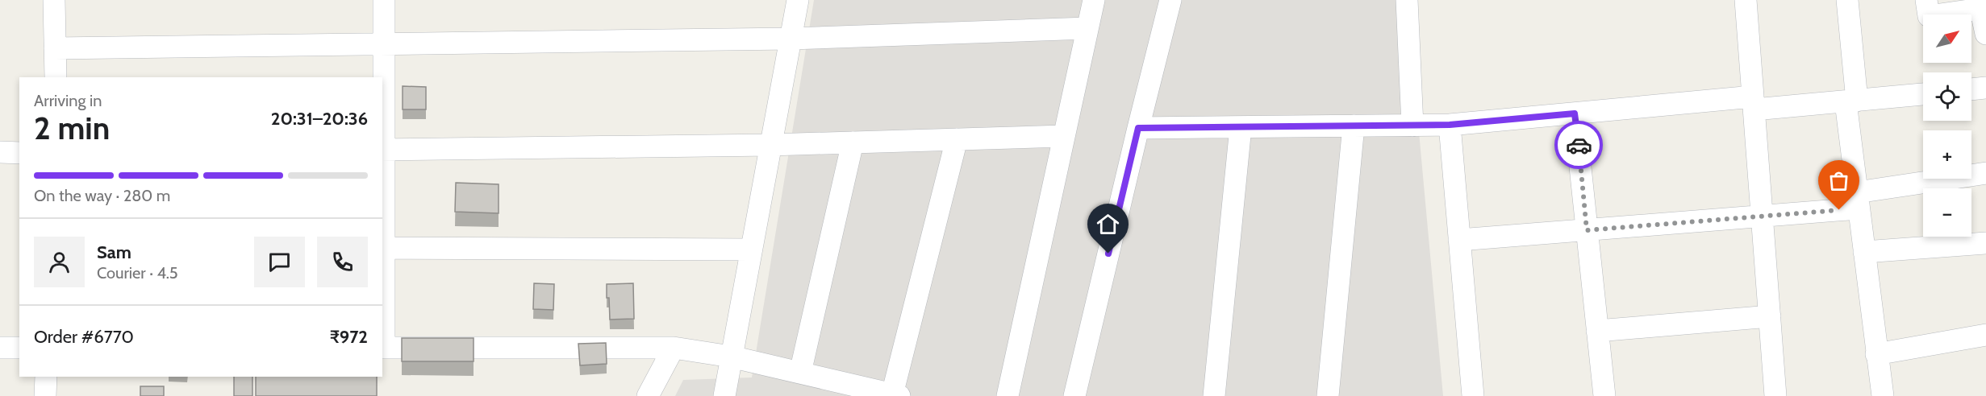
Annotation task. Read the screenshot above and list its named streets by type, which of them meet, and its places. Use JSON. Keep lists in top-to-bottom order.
{
  "north": "top right",
  "page": {
    "map_buttons": ["+", "−"],
    "heading": ["2 min", "Arriving in", "20:31–20:36"],
    "panel": [
      "Sam",
      "Courier · 4.5",
      "Order #6770",
      "₹972"
    ],
    "bar": "On the way · 280 m"
  }
}
